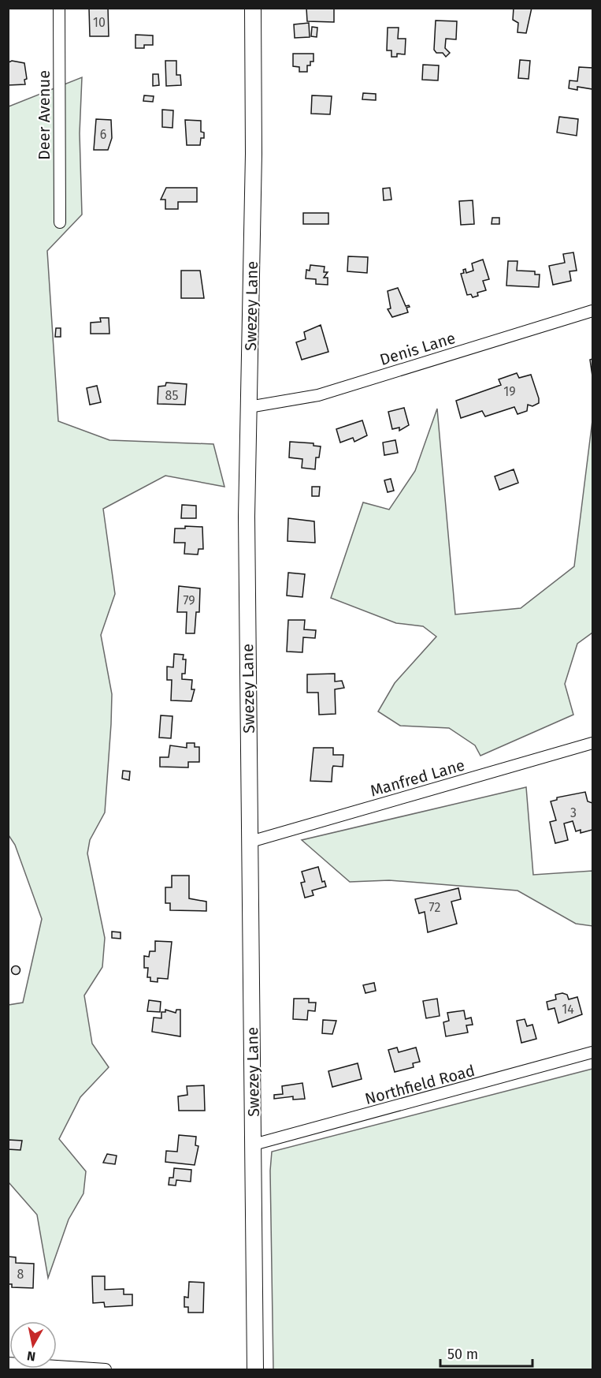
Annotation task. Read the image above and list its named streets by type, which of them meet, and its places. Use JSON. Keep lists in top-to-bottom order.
{
  "streets": {
    "street": [
      "Deer Avenue",
      "Swezey Lane",
      "Denis Lane",
      "Manfred Lane",
      "Northfield Road"
    ]
  },
  "crossings": [
    ["Swezey Lane", "Denis Lane"],
    ["Swezey Lane", "Manfred Lane"],
    ["Swezey Lane", "Northfield Road"]
  ],
  "house_numbers": [
    "10",
    "6",
    "19",
    "85",
    "79",
    "3",
    "72",
    "14",
    "8"
  ],
  "scale_bar": "50 m",
  "north": "bottom"
}
